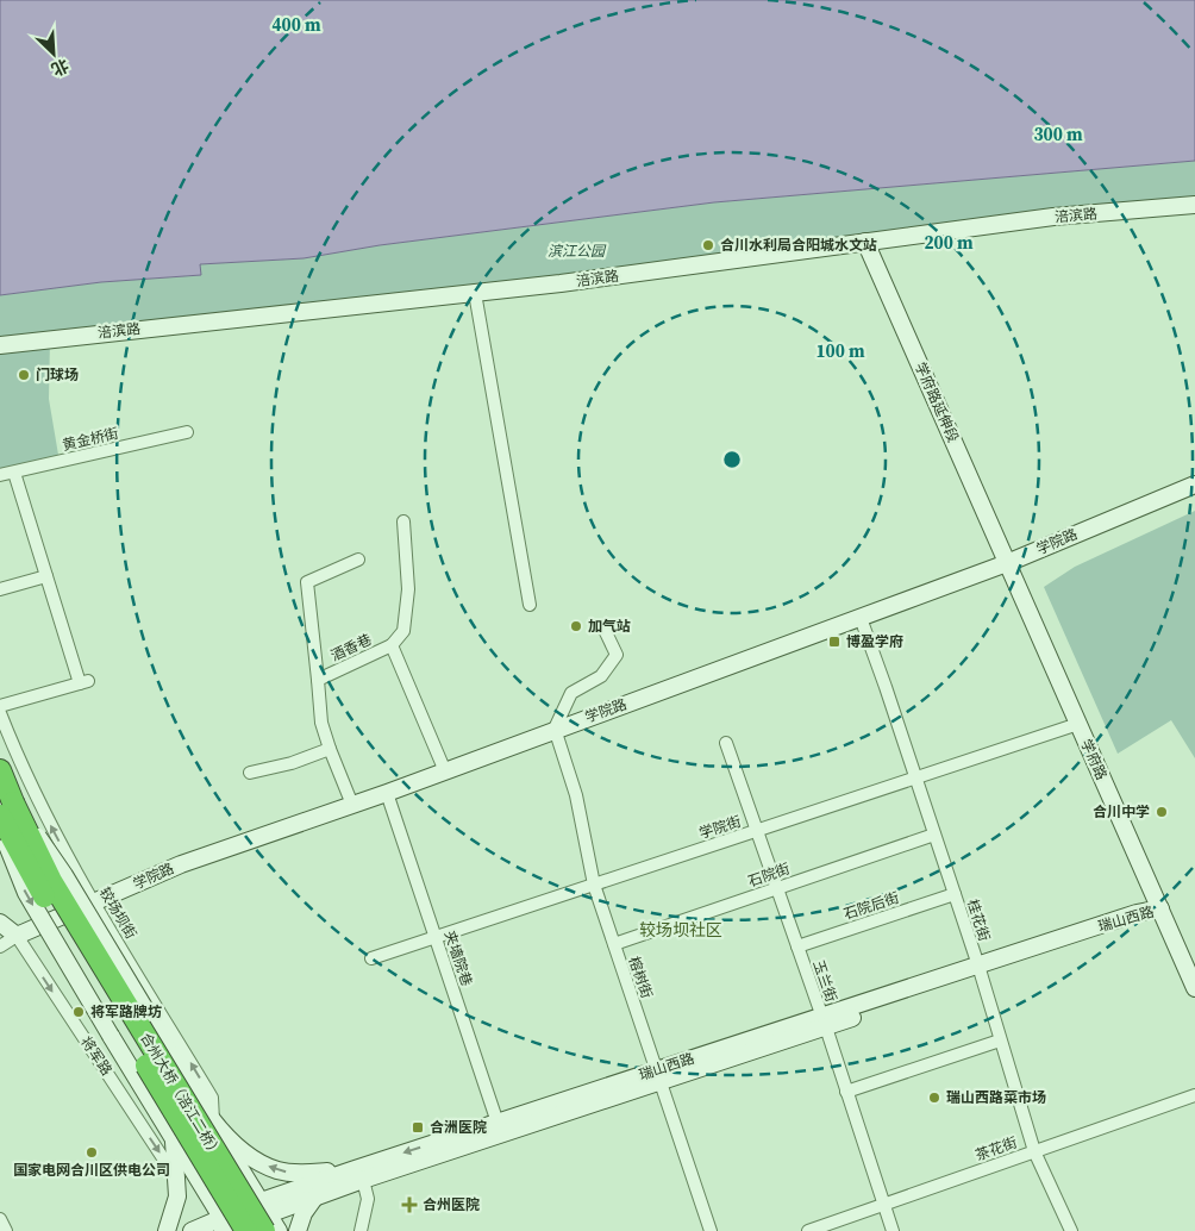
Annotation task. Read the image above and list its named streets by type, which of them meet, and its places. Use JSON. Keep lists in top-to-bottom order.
{
  "streets": {
    "highway": ["合州大桥（涪江二桥）"],
    "main road": [
      "涪滨路",
      "学府路延伸段",
      "学院路",
      "学府路",
      "瑞山西路"
    ],
    "street": [
      "黄金桥街",
      "酒香巷",
      "学院街",
      "石院街",
      "石院后街",
      "较场坝街",
      "桂花街",
      "夹墙院巷",
      "榕树街",
      "玉兰街",
      "将军路",
      "茶花街"
    ]
  },
  "crossings": [
    ["涪滨路", "学府路延伸段"],
    ["学府路延伸段", "学院路"],
    ["学府路延伸段", "学府路"],
    ["学院路", "酒香巷"],
    ["学院路", "学府路"],
    ["学院路", "较场坝街"],
    ["学院路", "桂花街"],
    ["学院路", "夹墙院巷"],
    ["学院路", "榕树街"],
    ["学院路", "将军路"],
    ["学府路", "学院街"],
    ["学府路", "瑞山西路"],
    ["学院街", "桂花街"],
    ["学院街", "夹墙院巷"],
    ["学院街", "榕树街"],
    ["学院街", "玉兰街"],
    ["石院街", "桂花街"],
    ["石院街", "榕树街"],
    ["石院街", "玉兰街"],
    ["石院后街", "桂花街"],
    ["石院后街", "玉兰街"],
    ["瑞山西路", "桂花街"],
    ["瑞山西路", "夹墙院巷"],
    ["瑞山西路", "榕树街"],
    ["瑞山西路", "玉兰街"],
    ["瑞山西路", "合州大桥（涪江二桥）"],
    ["桂花街", "茶花街"],
    ["玉兰街", "茶花街"]
  ],
  "one_way": ["较场坝街", "将军路"],
  "districts": ["较场坝社区"],
  "parks": ["滨江公园"],
  "places": {
    "other": [
      "合川水利局合阳城水文站",
      "门球场",
      "加气站",
      "合川中学",
      "将军路牌坊",
      "瑞山西路菜市场",
      "国家电网合川区供电公司"
    ],
    "transit": ["博盈学府", "合洲医院"],
    "health": ["合州医院"]
  },
  "north": "bottom right",
  "rings": [
    "400 m",
    "300 m",
    "200 m",
    "100 m"
  ]
}
